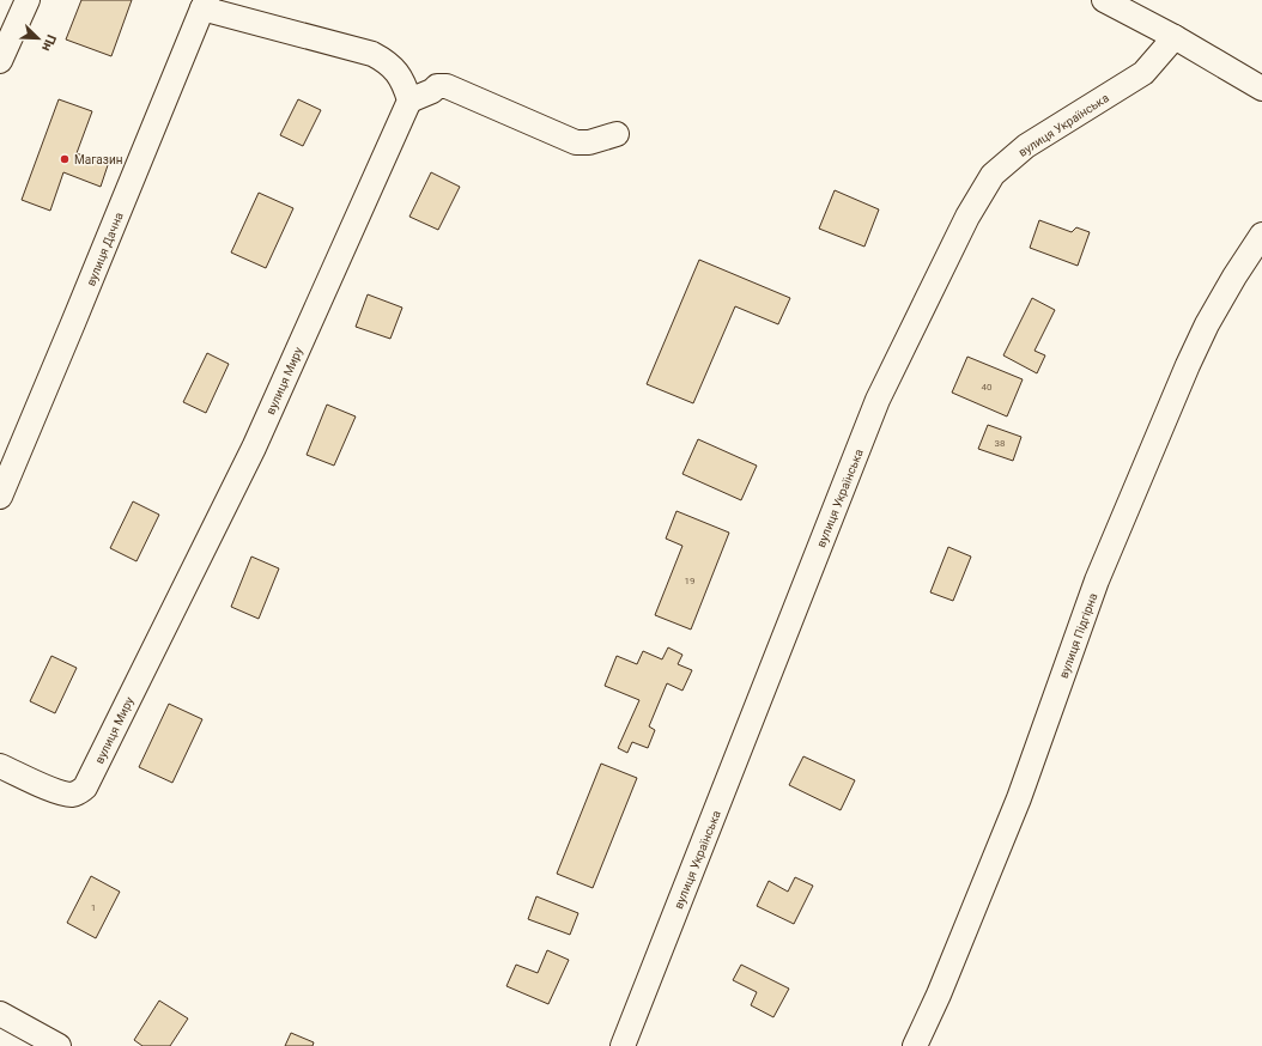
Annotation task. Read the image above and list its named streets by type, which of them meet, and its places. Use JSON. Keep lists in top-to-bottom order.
{
  "streets": {
    "street": [
      "вулиця Українська",
      "вулиця Дачна",
      "вулиця Миру",
      "вулиця Підгірна"
    ]
  },
  "places": ["Магазин"],
  "house_numbers": [
    "40",
    "38",
    "19",
    "1"
  ],
  "north": "bottom right"
}
